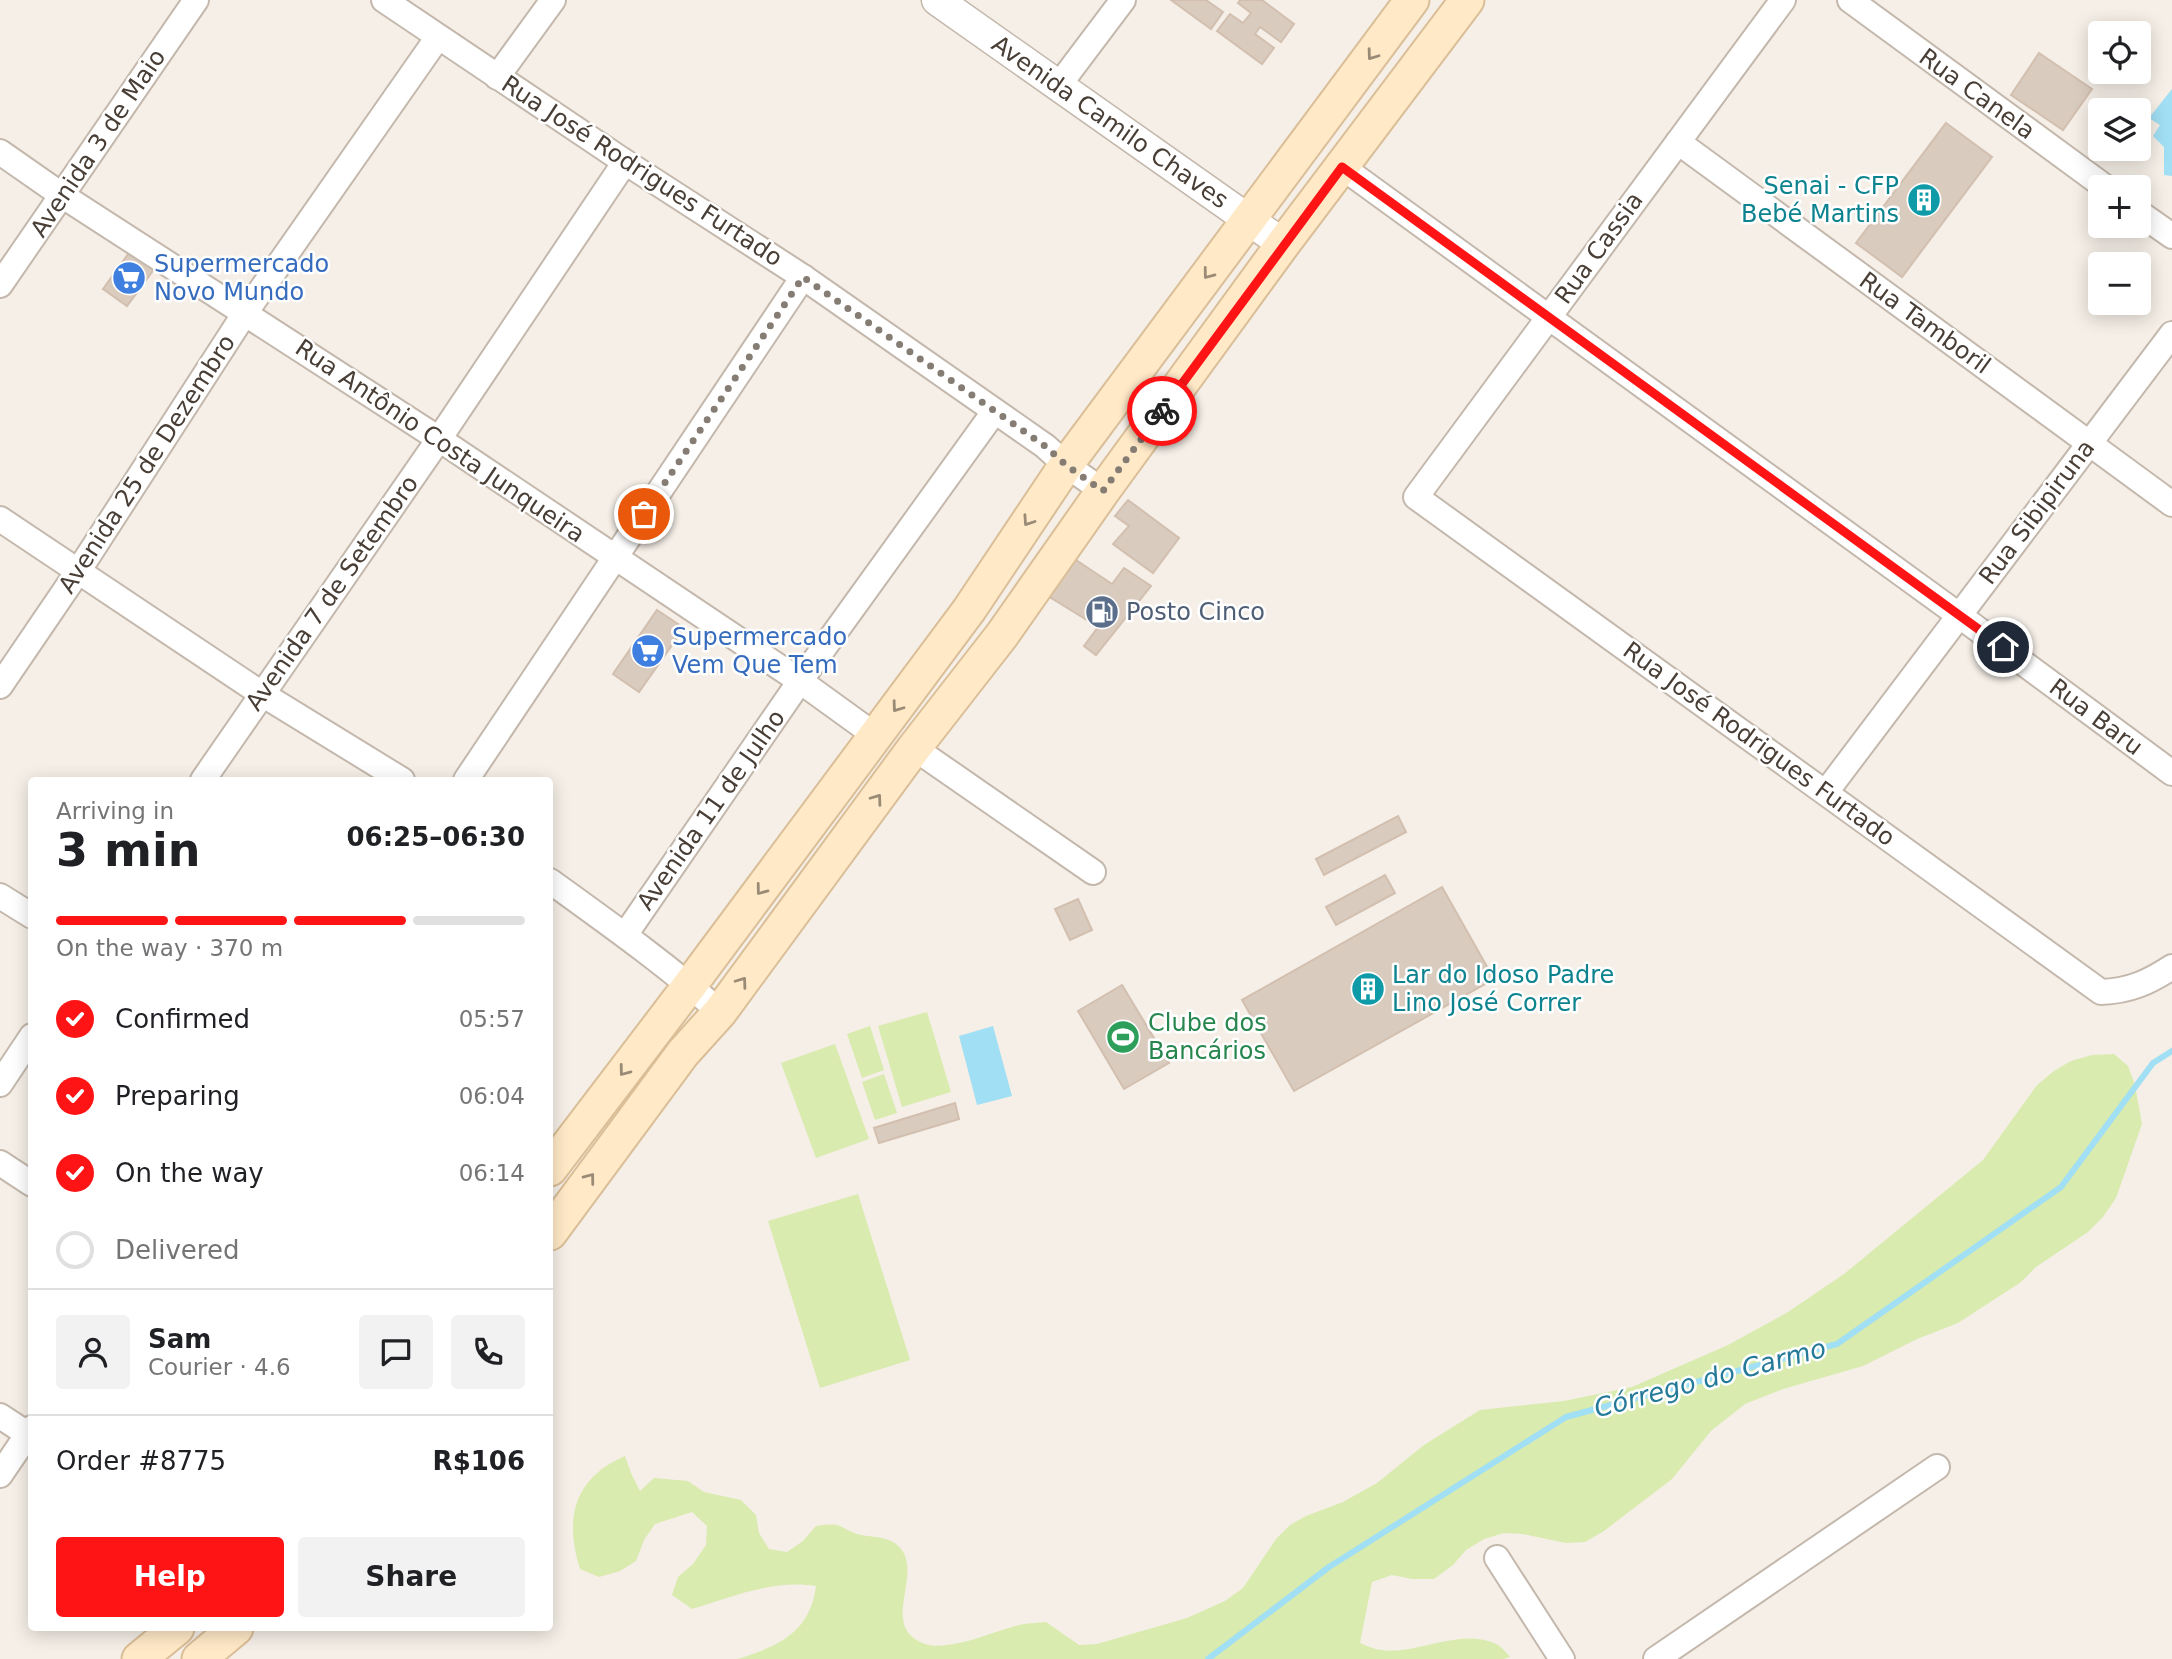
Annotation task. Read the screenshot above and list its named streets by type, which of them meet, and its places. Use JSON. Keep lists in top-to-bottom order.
{
  "streets": {
    "street": [
      "Rua Canela",
      "Avenida Camilo Chaves",
      "Avenida 3 de Maio",
      "Rua José Rodrigues Furtado",
      "Rua Cassia",
      "Rua Tamboril",
      "Rua Antônio Costa Junqueira",
      "Avenida 25 de Dezembro",
      "Rua Sibipiruna",
      "Avenida 7 de Setembro",
      "Rua Baru",
      "Avenida 11 de Julho"
    ]
  },
  "crossings": [
    ["Avenida 3 de Maio", "Rua Antônio Costa Junqueira"],
    ["Rua José Rodrigues Furtado", "Rua Cassia"],
    ["Rua José Rodrigues Furtado", "Avenida 25 de Dezembro"],
    ["Rua José Rodrigues Furtado", "Rua Sibipiruna"],
    ["Rua José Rodrigues Furtado", "Avenida 7 de Setembro"],
    ["Rua José Rodrigues Furtado", "Avenida 11 de Julho"],
    ["Rua Cassia", "Rua Tamboril"],
    ["Rua Cassia", "Rua Baru"],
    ["Rua Tamboril", "Rua Sibipiruna"],
    ["Rua Antônio Costa Junqueira", "Avenida 25 de Dezembro"],
    ["Rua Antônio Costa Junqueira", "Avenida 7 de Setembro"],
    ["Rua Antônio Costa Junqueira", "Avenida 11 de Julho"],
    ["Rua Sibipiruna", "Rua Baru"]
  ],
  "water": ["Córrego do Carmo"],
  "places": {
    "building": ["Senai - CFP Bebé Martins", "Lar do Idoso Padre Lino José Correr"],
    "supermarket": ["Supermercado Novo Mundo", "Supermercado Vem Que Tem"],
    "fuel station": ["Posto Cinco"],
    "sports": ["Clube dos Bancários"]
  },
  "page": {
    "map_buttons": ["+", "−"],
    "heading": ["3 min", "Arriving in", "06:25–06:30"],
    "panel": [
      "Sam",
      "Courier · 4.6",
      "Order #8775",
      "R$106"
    ],
    "bar": "On the way · 370 m",
    "list": [
      ["Confirmed", "05:57"],
      ["Preparing", "06:04"],
      ["On the way", "06:14"],
      "Delivered"
    ],
    "buttons": ["Help", "Share"]
  }
}
